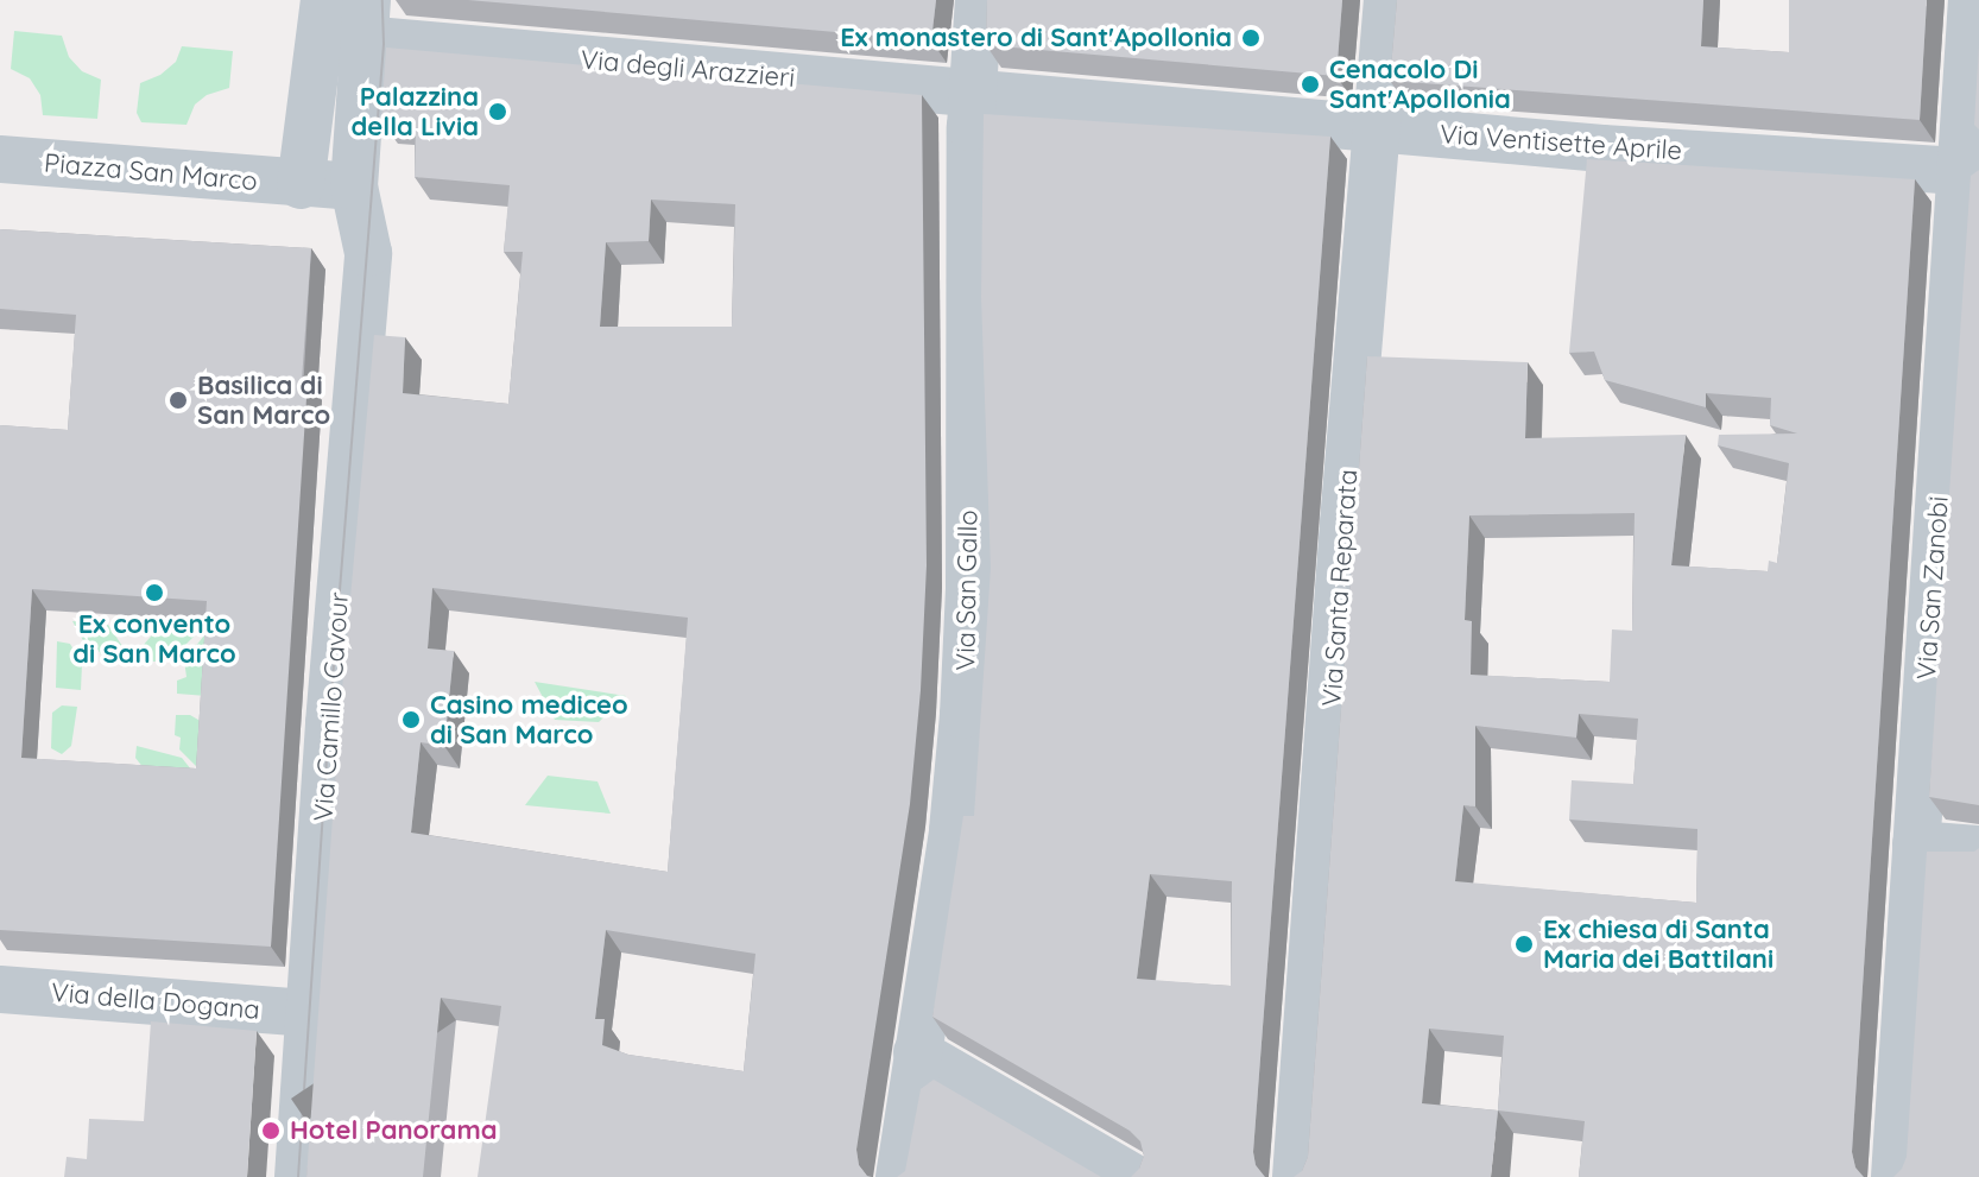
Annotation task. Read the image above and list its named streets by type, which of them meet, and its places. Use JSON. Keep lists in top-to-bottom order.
{
  "streets": {
    "street": [
      "Via degli Arazzieri",
      "Via Ventisette Aprile",
      "Piazza San Marco",
      "Via Santa Reparata",
      "Via San Zanobi",
      "Via San Gallo",
      "Via Camillo Cavour",
      "Via della Dogana"
    ]
  },
  "crossings": [
    ["Via degli Arazzieri", "Via Ventisette Aprile"],
    ["Via degli Arazzieri", "Via San Gallo"],
    ["Via Ventisette Aprile", "Via Santa Reparata"],
    ["Via Ventisette Aprile", "Via San Zanobi"],
    ["Via Ventisette Aprile", "Via San Gallo"],
    ["Piazza San Marco", "Via Camillo Cavour"],
    ["Via Camillo Cavour", "Via della Dogana"]
  ],
  "places": [
    "Ex monastero di Sant'Apollonia",
    "Cenacolo Di Sant'Apollonia",
    "Palazzina della Livia",
    "Basilica di San Marco",
    "Ex convento di San Marco",
    "Casino mediceo di San Marco",
    "Ex chiesa di Santa Maria dei Battilani",
    "Hotel Panorama"
  ]
}
